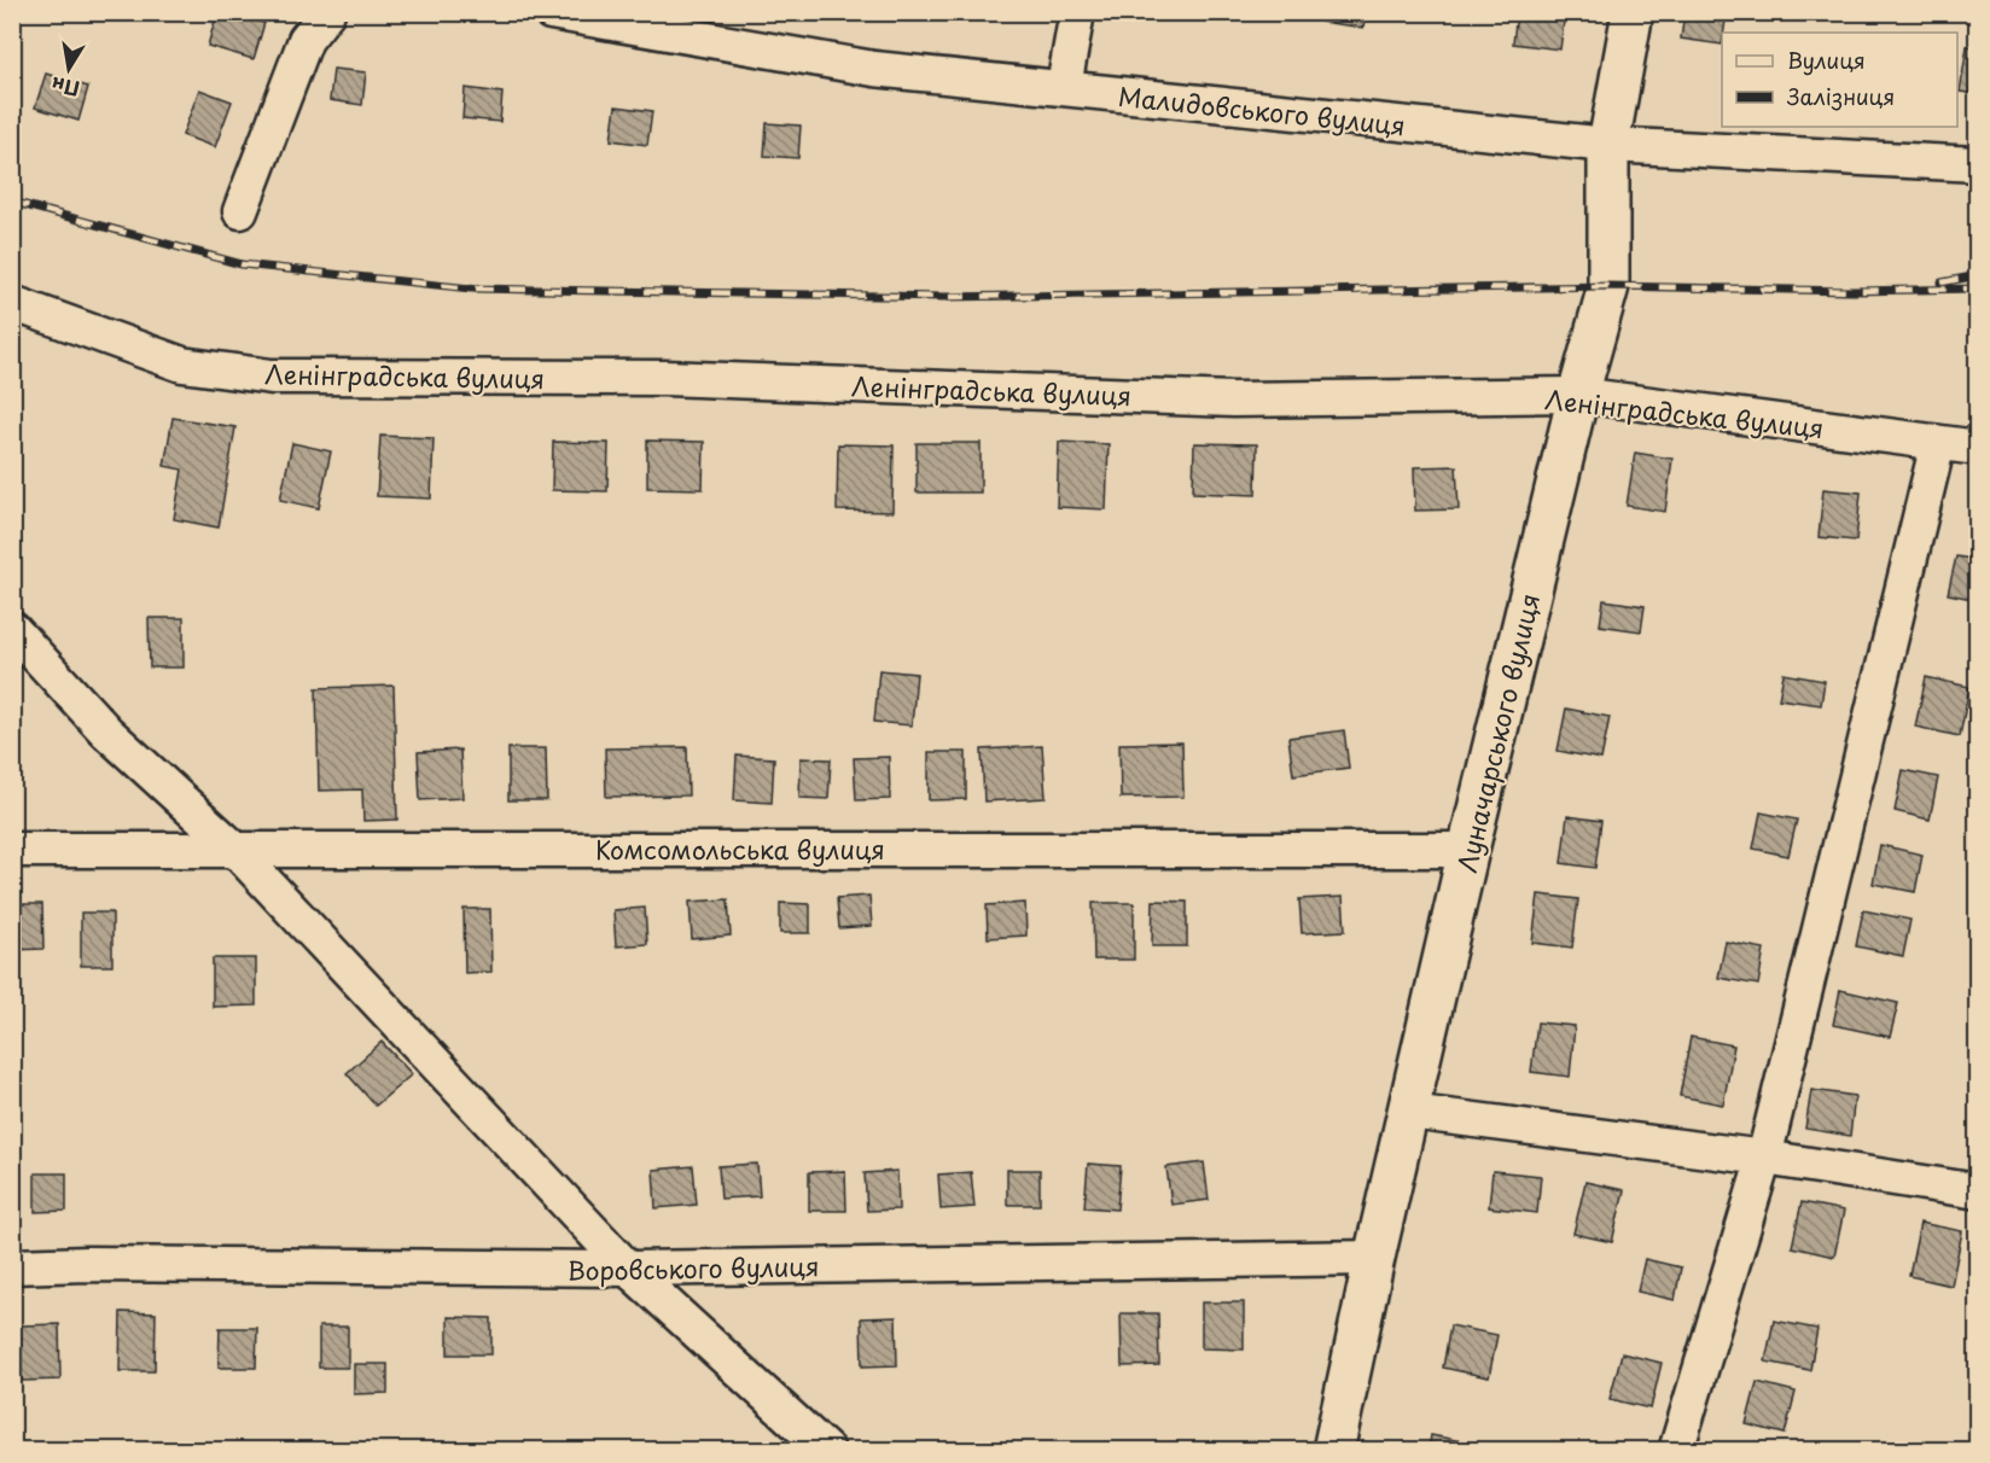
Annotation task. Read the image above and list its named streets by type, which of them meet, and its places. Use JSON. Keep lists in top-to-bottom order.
{
  "streets": {
    "main road": ["Луначарського вулиця"],
    "street": [
      "Малидовського вулиця",
      "Ленінградська вулиця",
      "Комсомольська вулиця",
      "Воровського вулиця"
    ]
  },
  "crossings": [
    ["Малидовського вулиця", "Луначарського вулиця"],
    ["Ленінградська вулиця", "Луначарського вулиця"],
    ["Луначарського вулиця", "Комсомольська вулиця"],
    ["Луначарського вулиця", "Воровського вулиця"]
  ],
  "legend": ["Вулиця", "Залізниця"],
  "north": "bottom"
}
